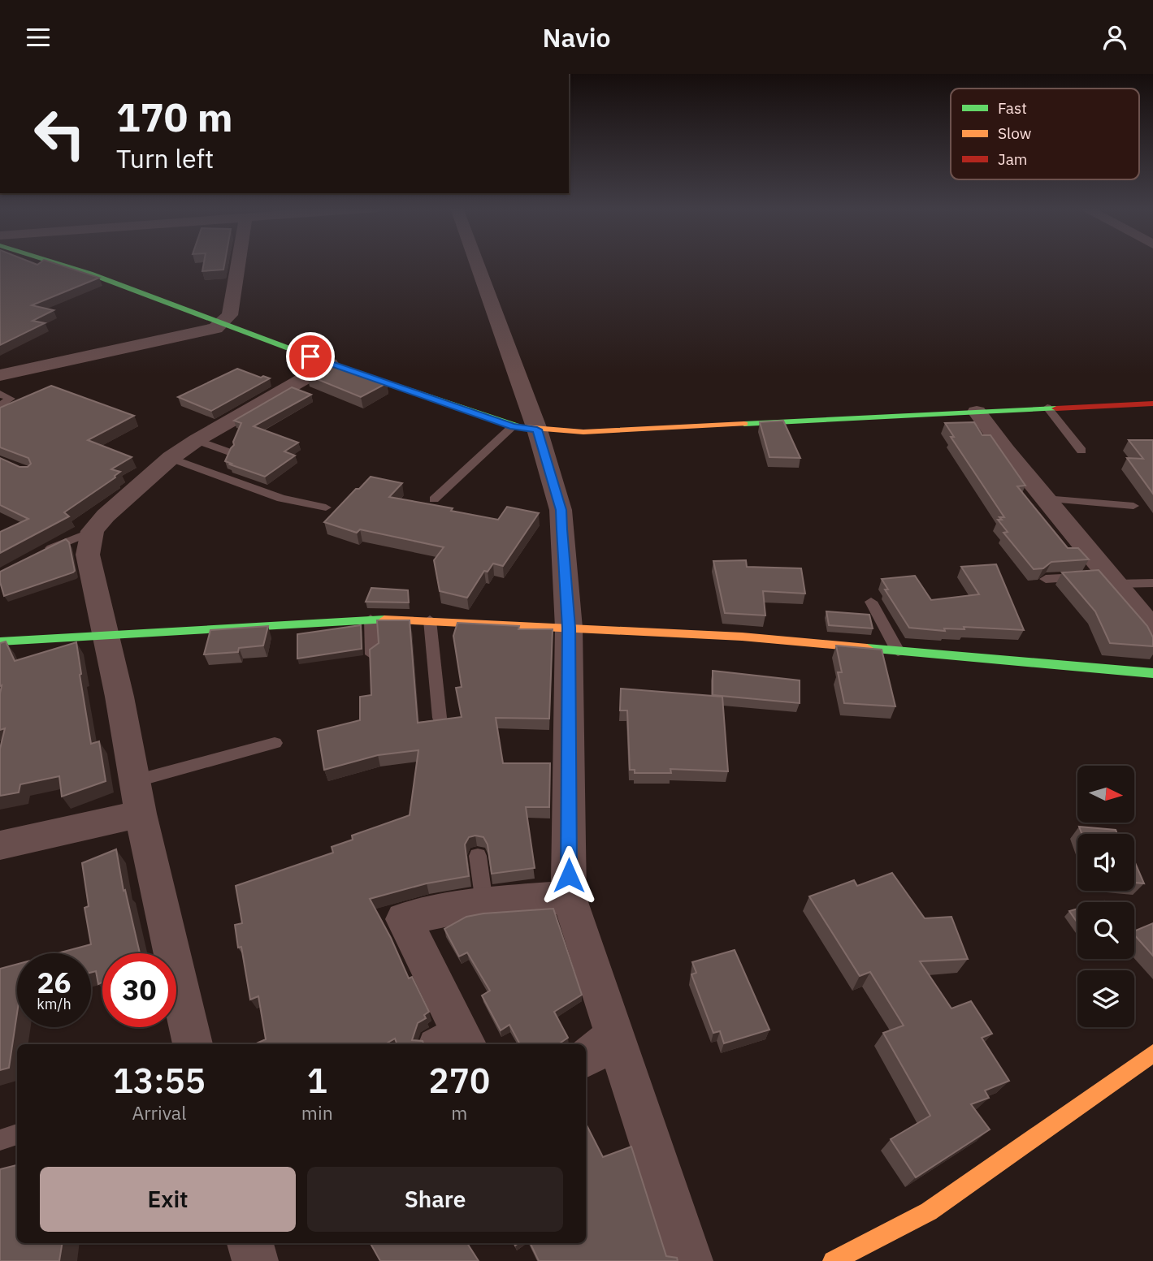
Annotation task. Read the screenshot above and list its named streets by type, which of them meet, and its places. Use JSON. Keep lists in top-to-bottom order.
{
  "legend": ["Fast", "Slow", "Jam"],
  "north": "right",
  "page": {
    "header": "Navio",
    "turn": ["170 m", "Turn left"],
    "speed": "26 km/h",
    "limit": "30",
    "eta": [
      "13:55",
      "Arrival",
      "1",
      "min",
      "270",
      "m"
    ],
    "buttons": ["Exit", "Share"]
  }
}
